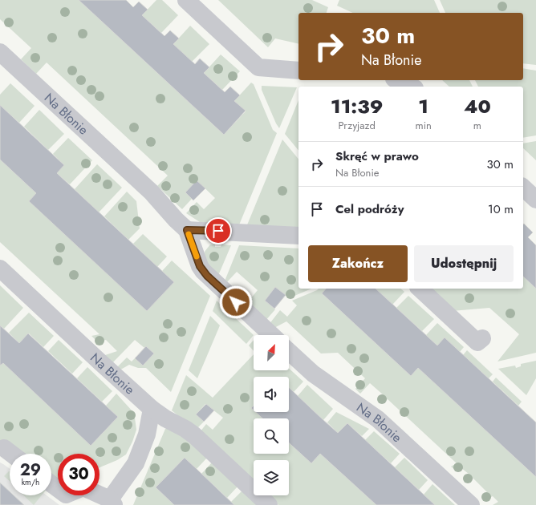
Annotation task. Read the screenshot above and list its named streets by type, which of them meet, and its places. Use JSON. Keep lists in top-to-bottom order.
{
  "streets": {
    "street": ["Na Błonie"]
  },
  "north": "top right",
  "page": {
    "turn": ["30 m", "Na Błonie"],
    "eta": [
      "11:39",
      "Przyjazd",
      "1",
      "min",
      "40",
      "m"
    ],
    "list": [
      {
        "name": "Skręć w prawo",
        "note": "Na Błonie",
        "value": "30 m"
      },
      {
        "name": "Cel podróży",
        "value": "10 m"
      }
    ],
    "buttons": ["Zakończ", "Udostępnij"],
    "speed": "29 km/h",
    "limit": "30"
  }
}
